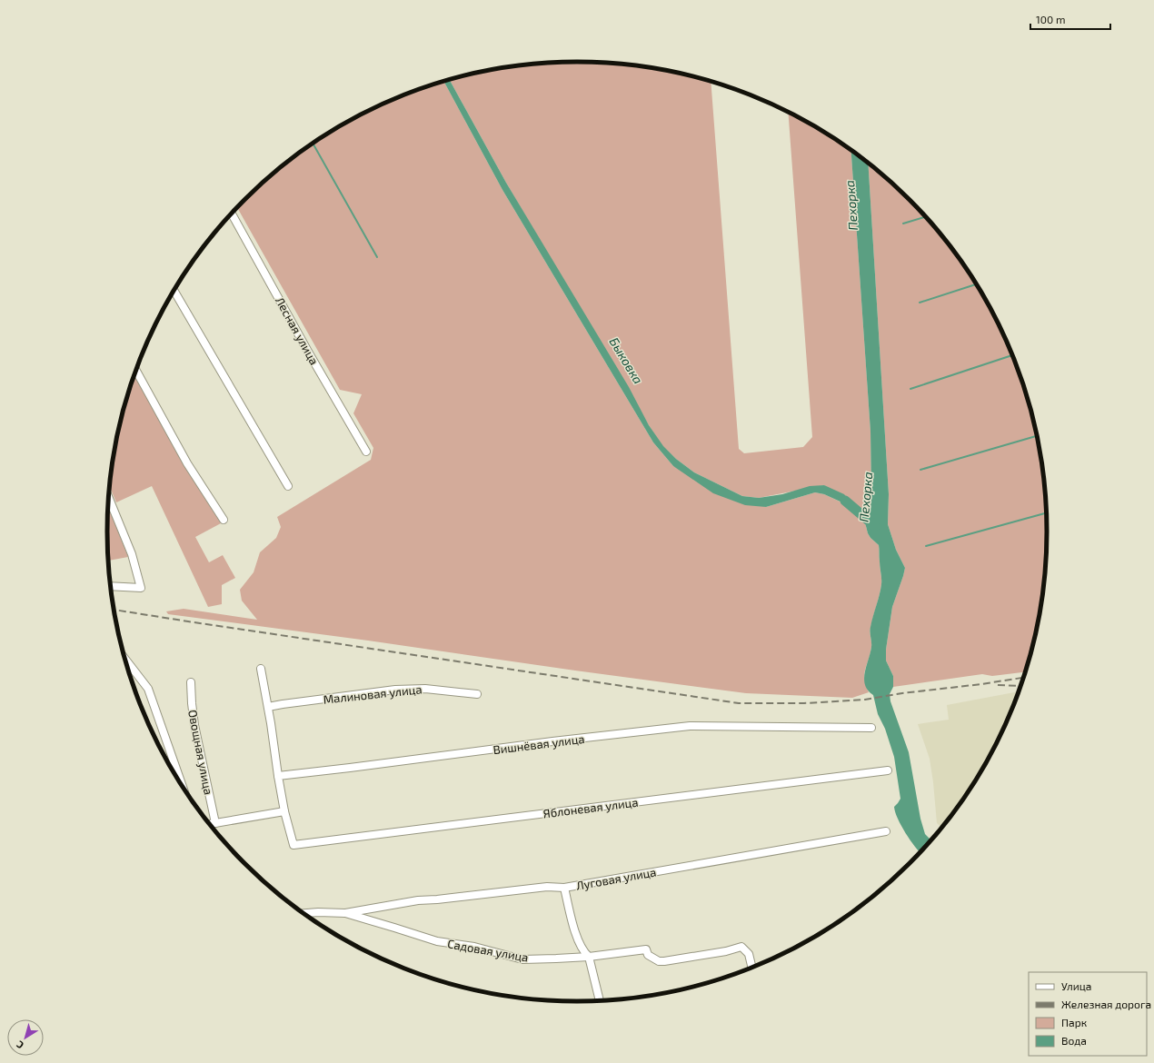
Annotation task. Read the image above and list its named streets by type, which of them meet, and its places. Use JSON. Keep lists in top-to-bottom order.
{
  "streets": {
    "street": [
      "Лесная улица",
      "Малиновая улица",
      "Вишнёвая улица",
      "Овощная улица",
      "Яблоневая улица",
      "Луговая улица",
      "Садовая улица"
    ]
  },
  "crossings": [
    ["Луговая улица", "Садовая улица"]
  ],
  "water": ["Пехорка", "Быковка"],
  "legend": [
    "Улица",
    "Железная дорога",
    "Парк",
    "Вода"
  ],
  "scale_bar": "100 m",
  "north": "bottom left"
}
